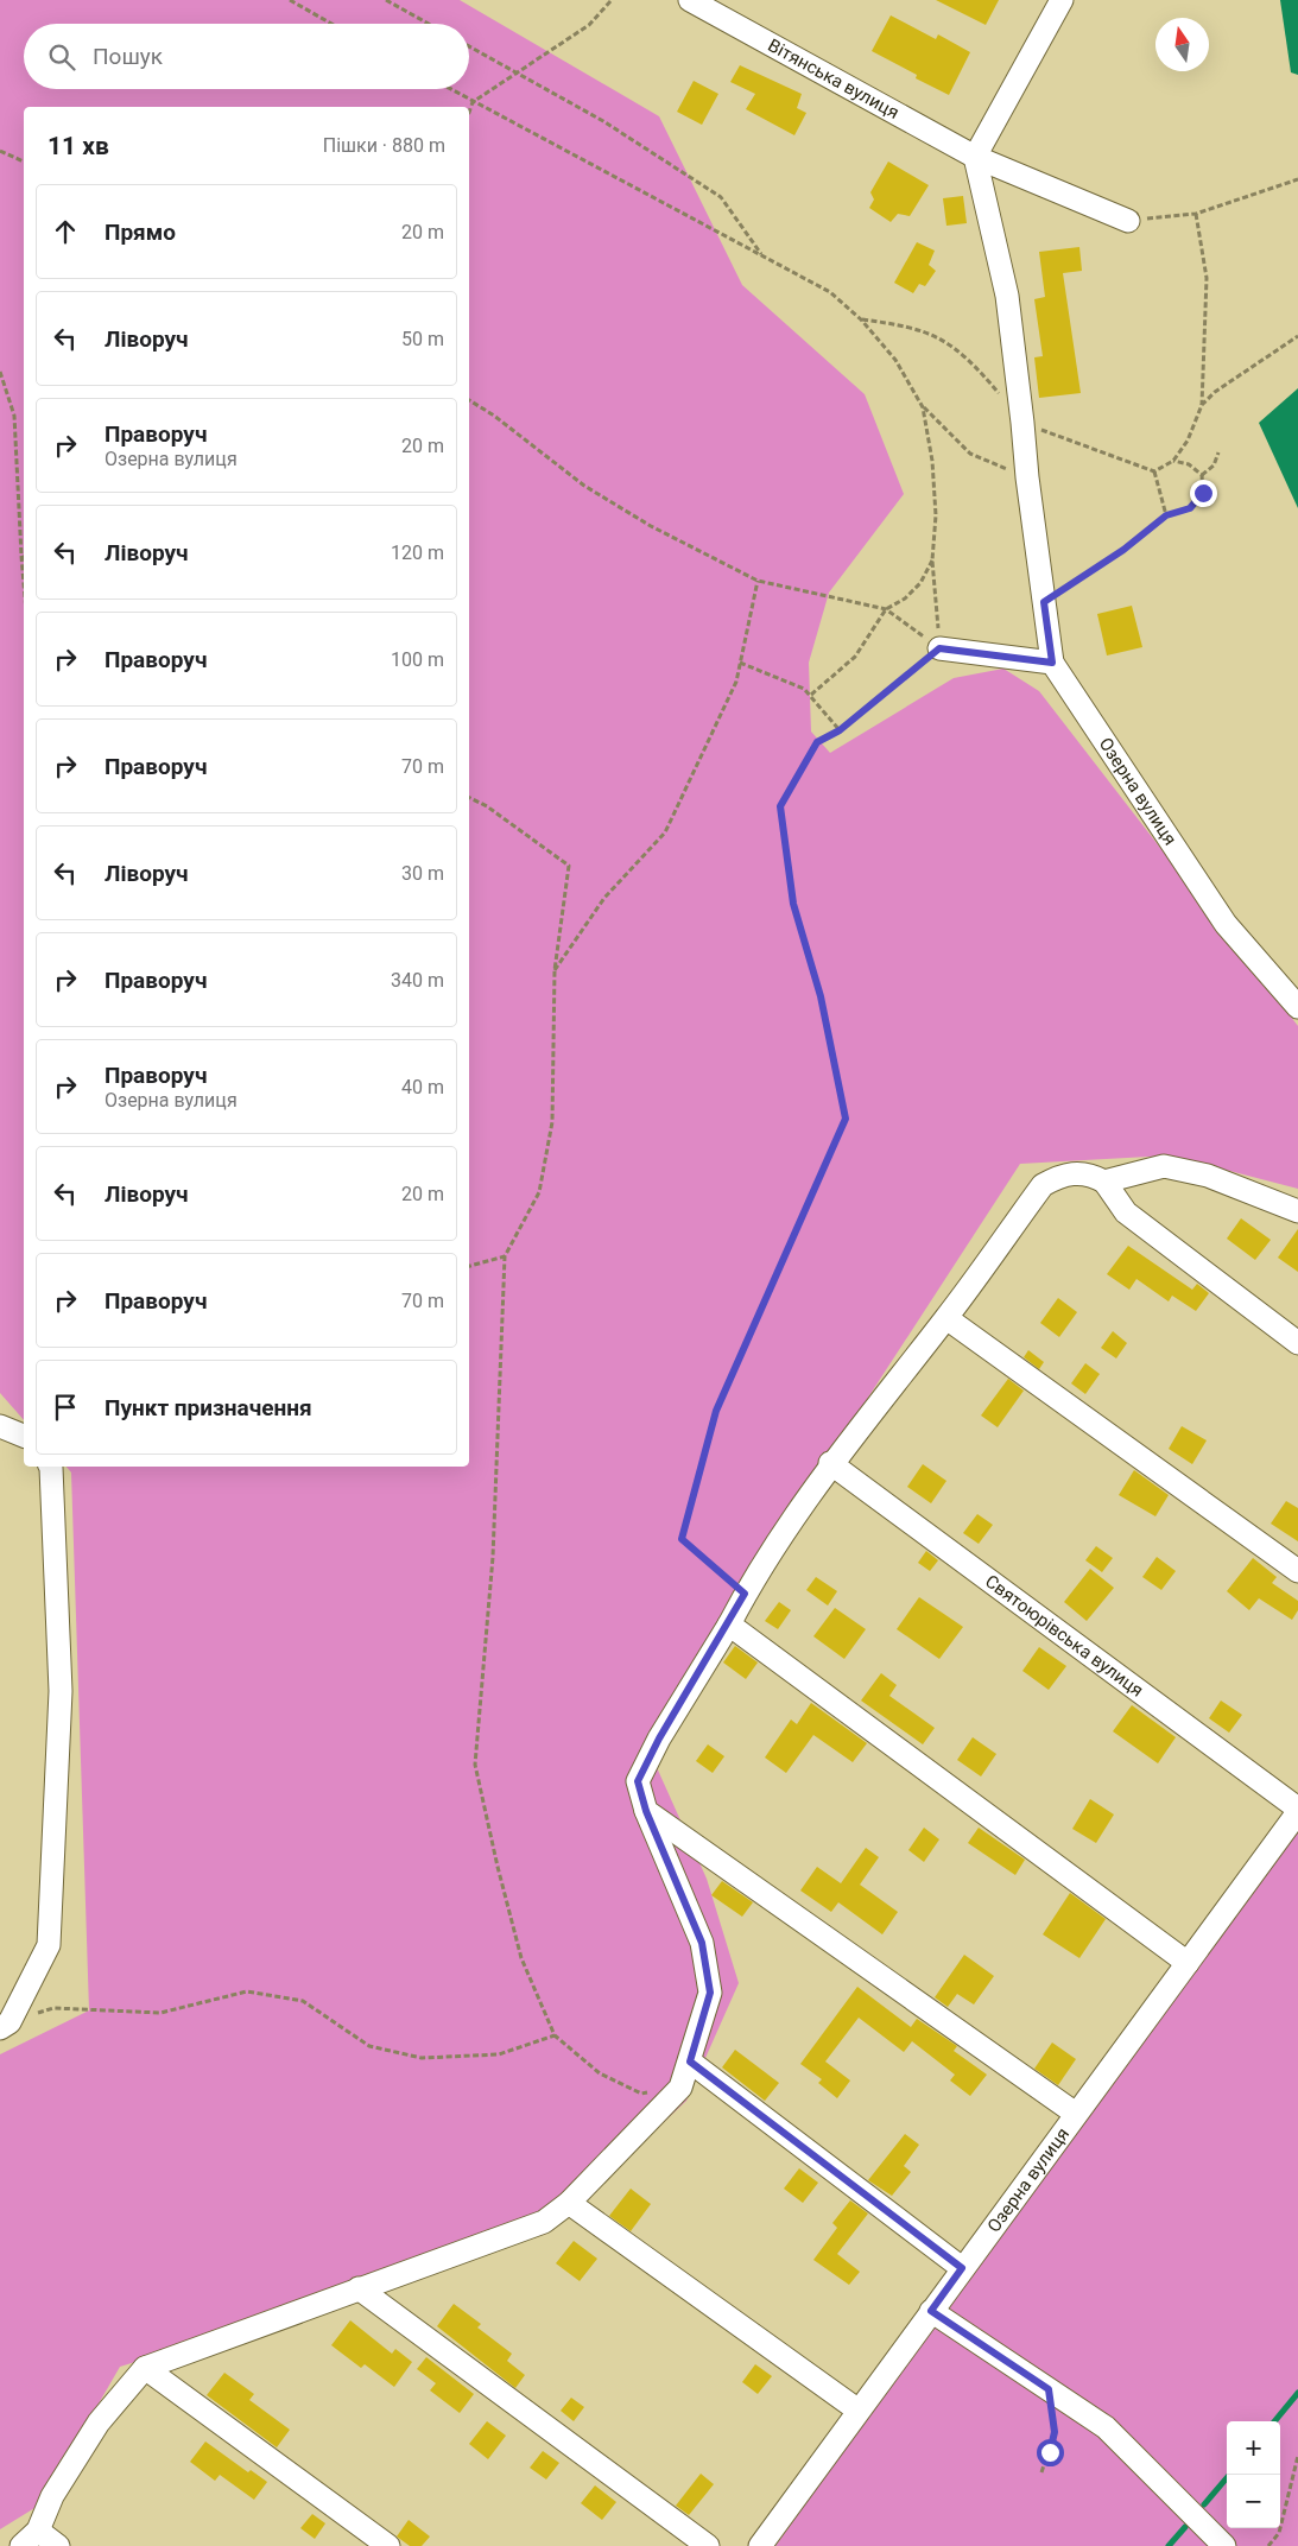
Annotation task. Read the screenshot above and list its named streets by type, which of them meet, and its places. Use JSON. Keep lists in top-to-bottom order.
{
  "streets": {
    "street": ["Вітянська вулиця", "Озерна вулиця", "Святоюрівська вулиця"]
  },
  "crossings": [
    ["Озерна вулиця", "Святоюрівська вулиця"]
  ],
  "north": "top",
  "page": {
    "search": "Пошук",
    "heading": ["11 хв", "Пішки · 880 m"],
    "list": [
      ["Прямо", "20 m"],
      ["Ліворуч", "50 m"],
      ["Праворуч", "Озерна вулиця", "20 m"],
      ["Ліворуч", "120 m"],
      ["Праворуч", "100 m"],
      ["Праворуч", "70 m"],
      ["Ліворуч", "30 m"],
      ["Праворуч", "340 m"],
      ["Праворуч", "Озерна вулиця", "40 m"],
      ["Ліворуч", "20 m"],
      ["Праворуч", "70 m"],
      "Пункт призначення"
    ],
    "map_buttons": ["+", "−"]
  }
}
